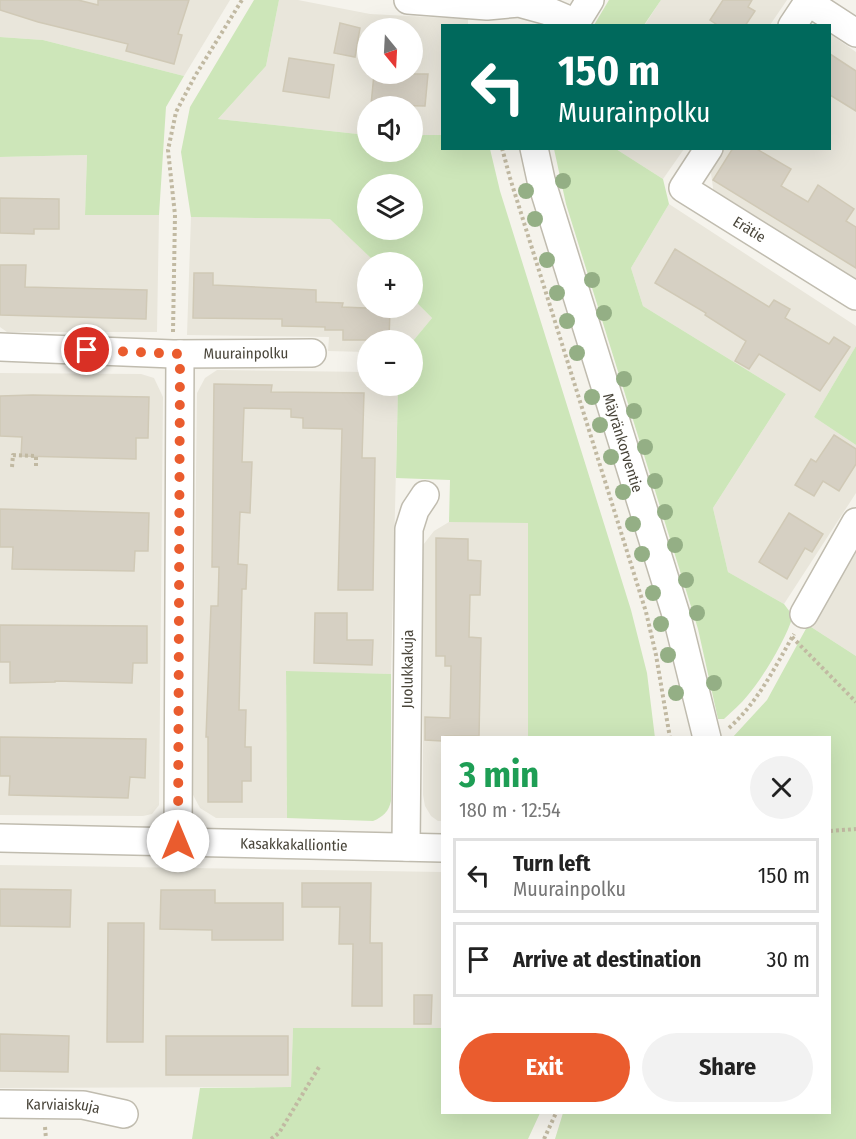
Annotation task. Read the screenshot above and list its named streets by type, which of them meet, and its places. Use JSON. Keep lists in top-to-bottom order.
{
  "streets": {
    "street": [
      "Erätie",
      "Muurainpolku",
      "Mäyränkorventie",
      "Juolukkakuja",
      "Kasakkakalliontie",
      "Karviaiskuja"
    ]
  },
  "crossings": [
    ["Juolukkakuja", "Kasakkakalliontie"]
  ],
  "north": "bottom",
  "page": {
    "map_buttons": ["+", "−"],
    "turn": ["150 m", "Muurainpolku"],
    "heading": ["3 min", "180 m · 12:54"],
    "list": [
      {
        "name": "Turn left",
        "note": "Muurainpolku",
        "value": "150 m"
      },
      {
        "name": "Arrive at destination",
        "value": "30 m"
      }
    ],
    "buttons": ["Exit", "Share"]
  }
}
